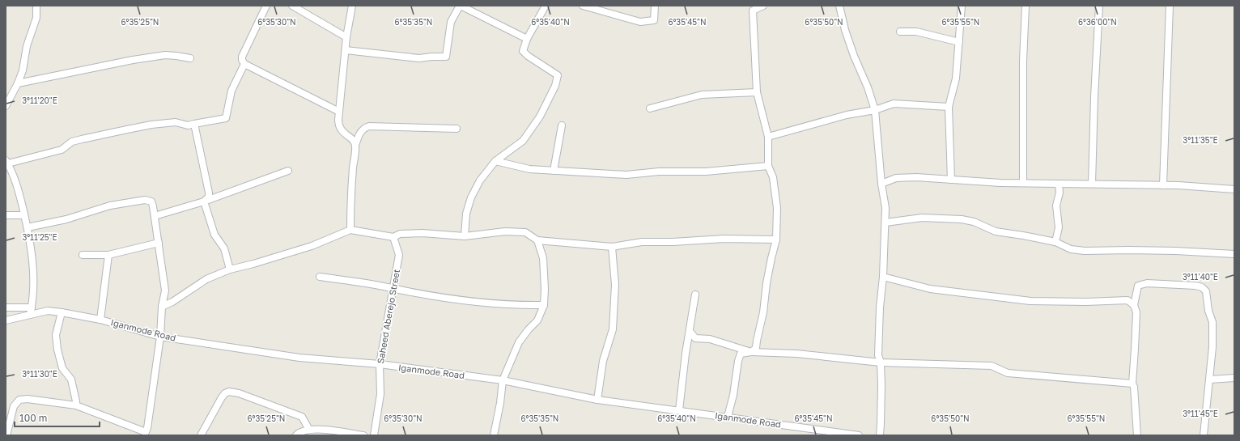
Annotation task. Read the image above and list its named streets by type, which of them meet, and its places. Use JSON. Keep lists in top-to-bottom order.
{
  "streets": {
    "street": ["Saheed Aberejo Street", "Iganmode Road"]
  },
  "crossings": [
    ["Saheed Aberejo Street", "Iganmode Road"]
  ],
  "scale_bar": "100 m",
  "coordinates": [
    "6°35'25\"N",
    "6°35'30\"N",
    "6°35'35\"N",
    "6°35'40\"N",
    "6°35'45\"N",
    "6°35'50\"N",
    "6°35'55\"N",
    "6°36'00\"N",
    "3°11'20\"E",
    "3°11'35\"E",
    "3°11'25\"E",
    "3°11'40\"E",
    "3°11'30\"E",
    "3°11'45\"E"
  ]
}
